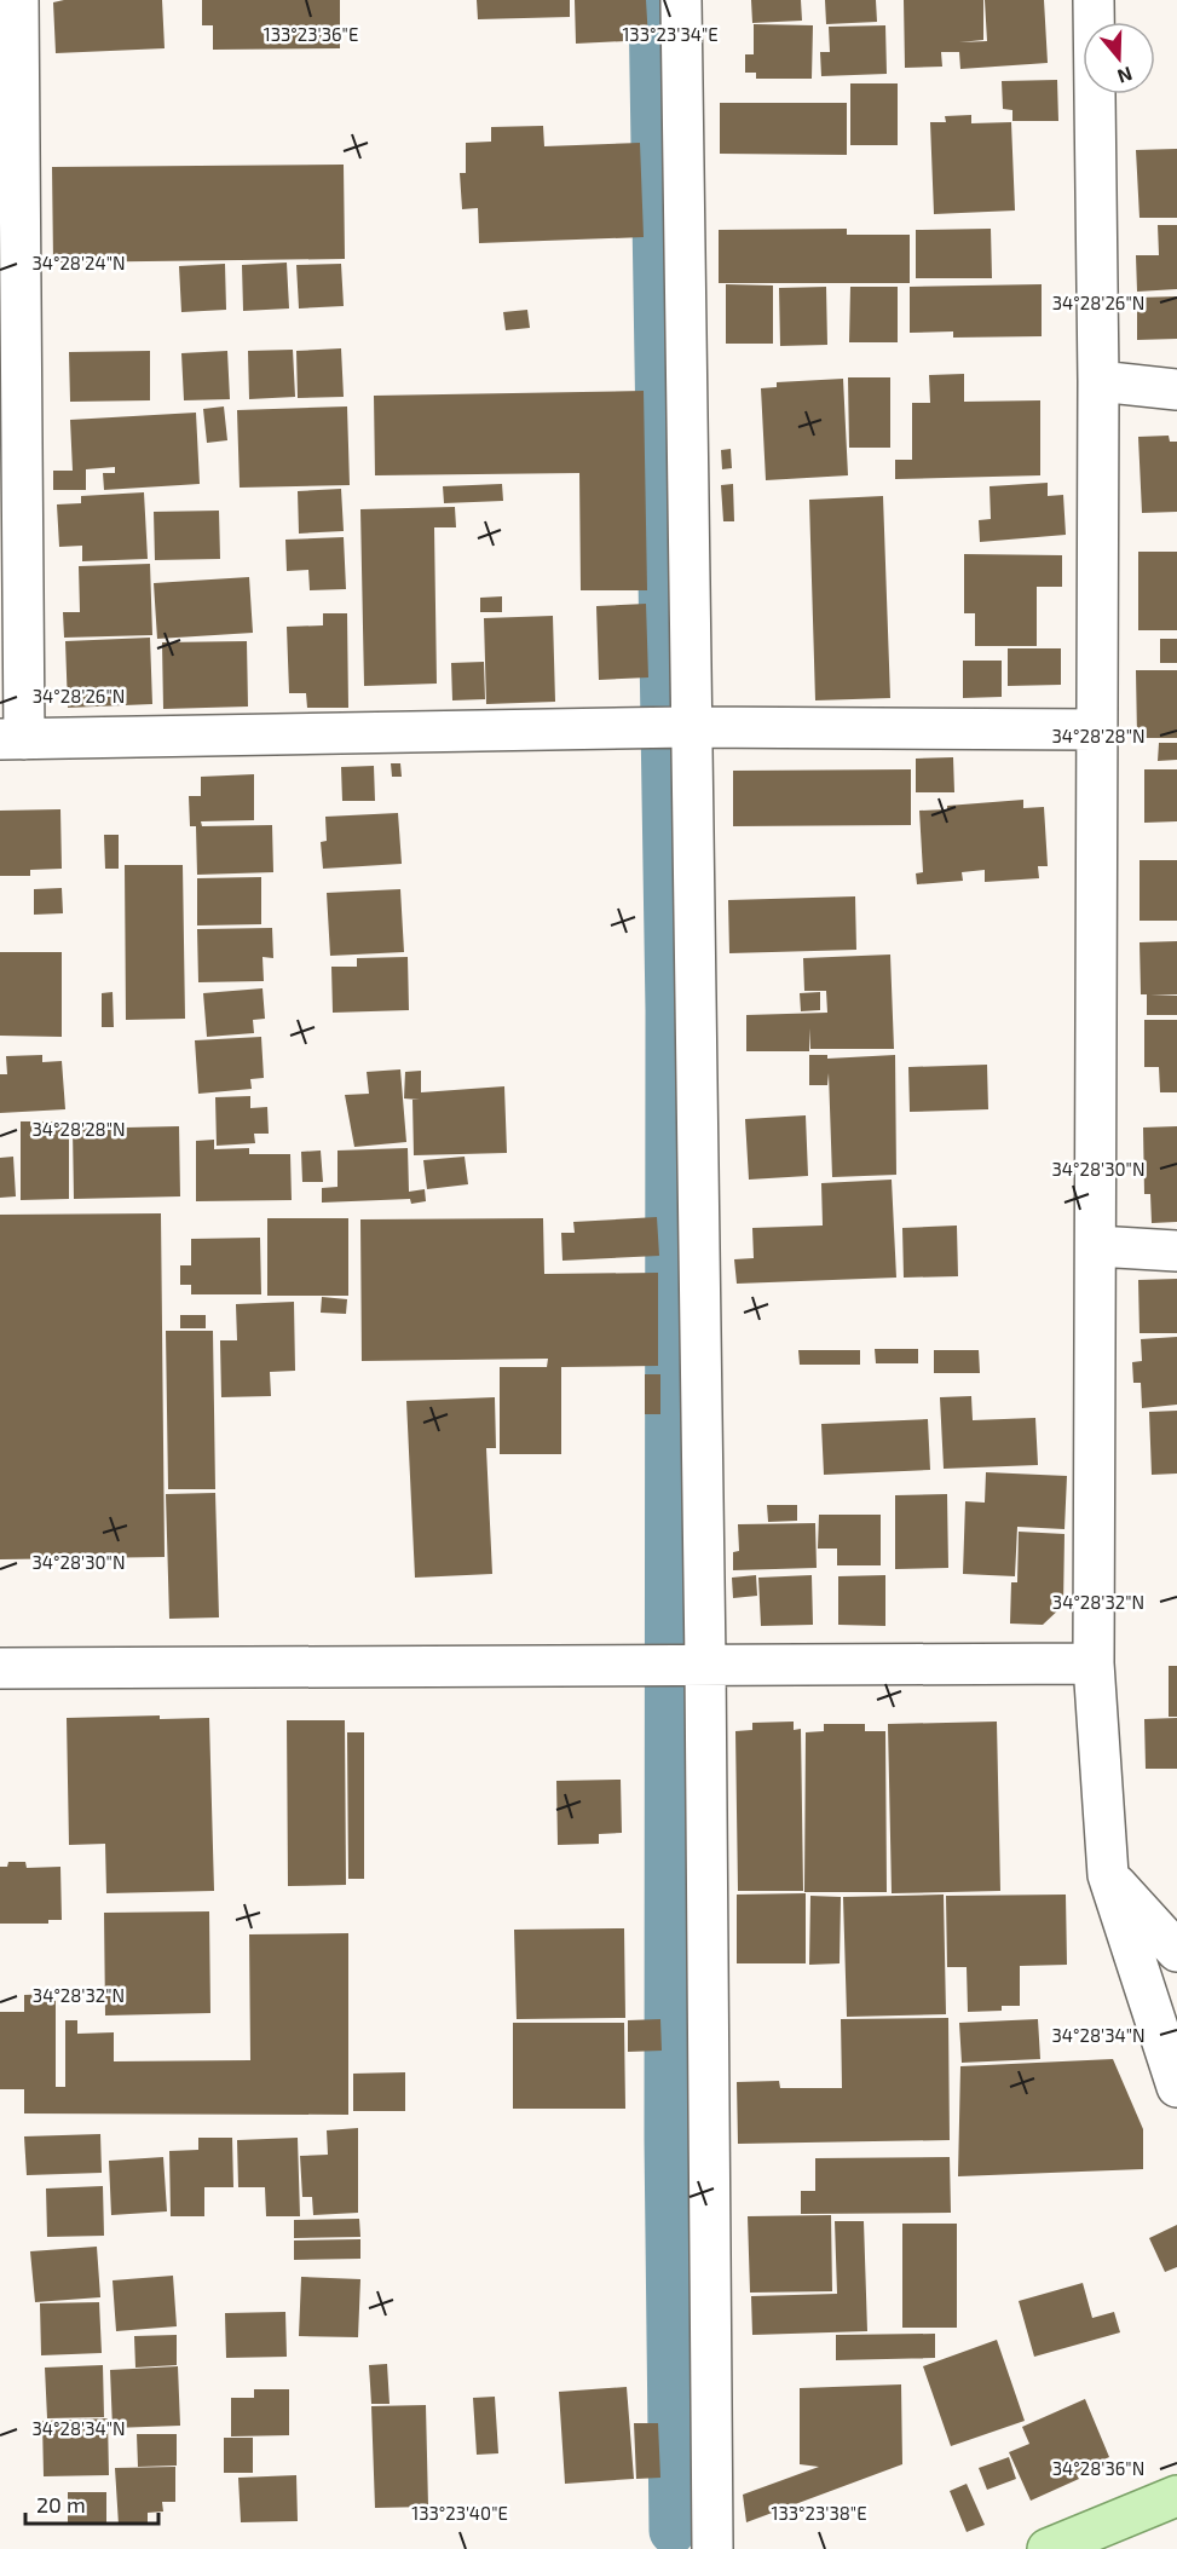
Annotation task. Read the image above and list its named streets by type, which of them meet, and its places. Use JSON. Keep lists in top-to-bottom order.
{
  "scale_bar": "20 m",
  "north": "bottom",
  "coordinates": [
    "133°23'36\"E",
    "133°23'34\"E",
    "34°28'24\"N",
    "34°28'26\"N",
    "34°28'28\"N",
    "34°28'30\"N",
    "34°28'32\"N",
    "34°28'34\"N",
    "34°28'36\"N",
    "133°23'40\"E",
    "133°23'38\"E"
  ]
}
